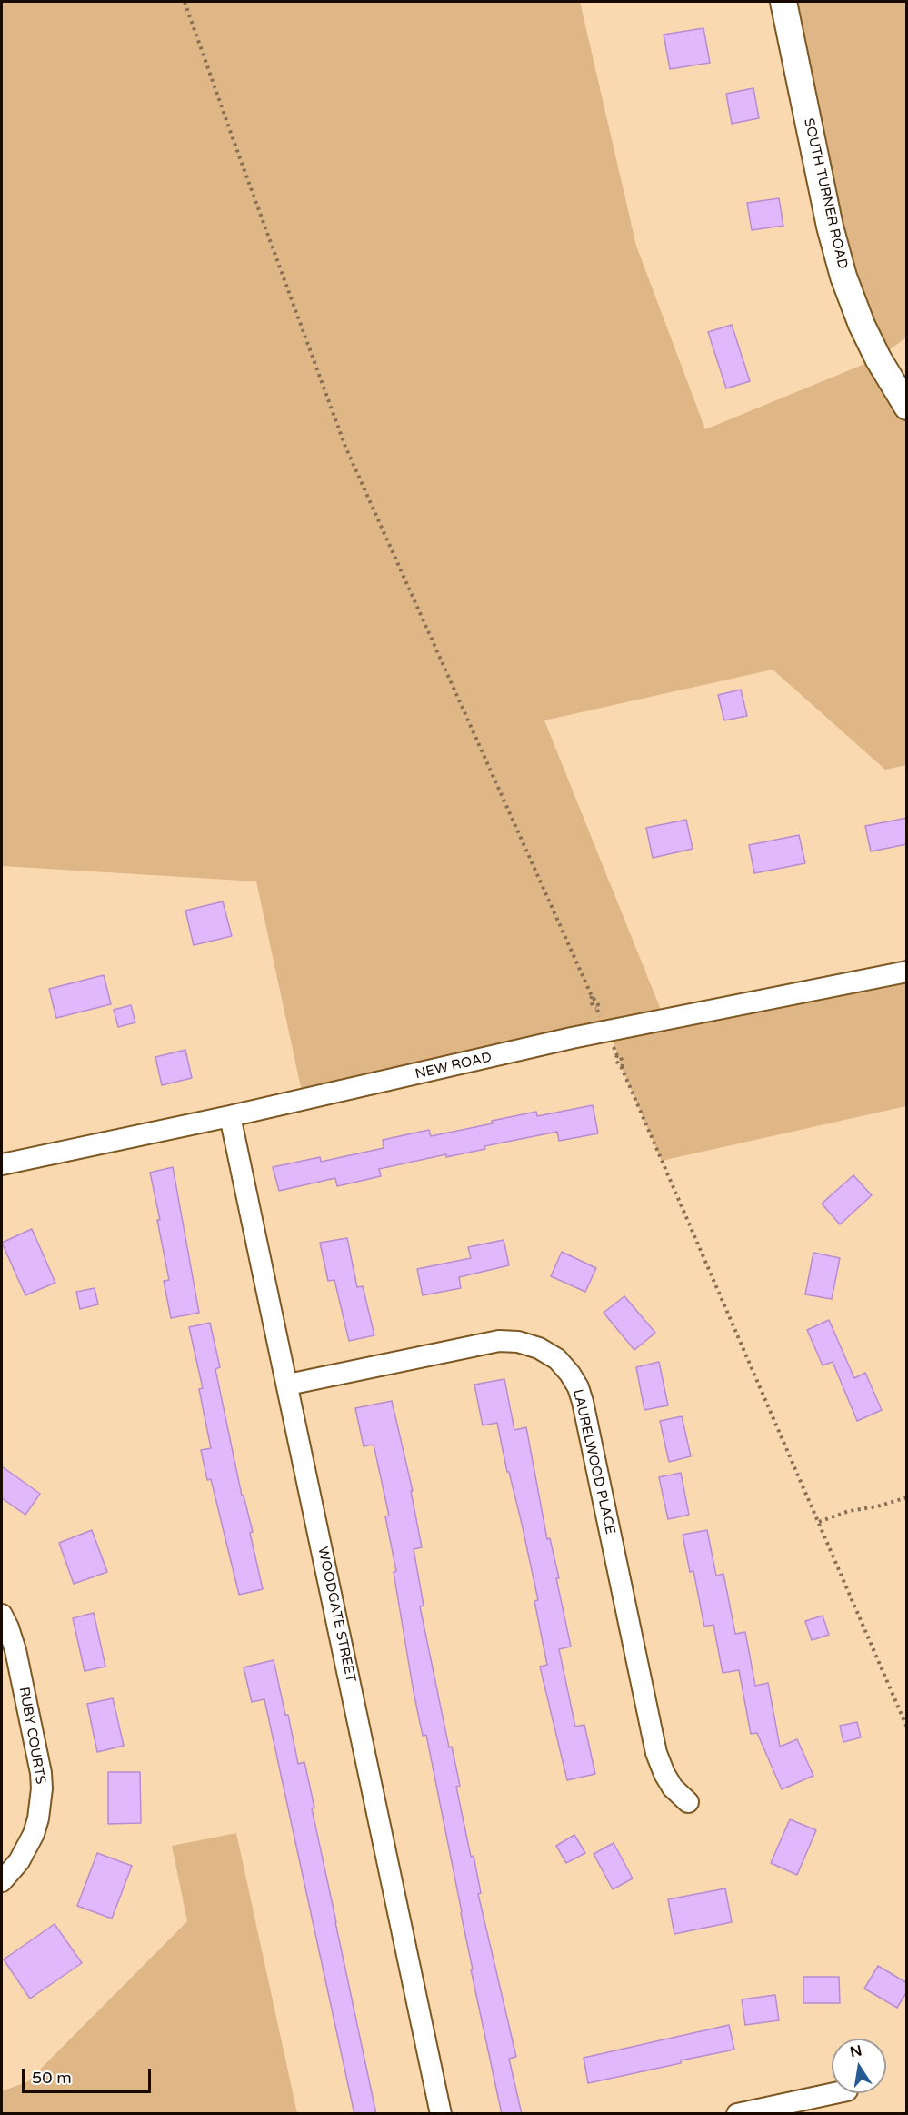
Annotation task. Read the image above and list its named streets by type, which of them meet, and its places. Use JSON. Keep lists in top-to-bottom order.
{
  "streets": {
    "street": [
      "SOUTH TURNER ROAD",
      "NEW ROAD",
      "LAURELWOOD PLACE",
      "WOODGATE STREET",
      "RUBY COURTS"
    ]
  },
  "crossings": [
    ["NEW ROAD", "WOODGATE STREET"],
    ["LAURELWOOD PLACE", "WOODGATE STREET"]
  ],
  "scale_bar": "50 m",
  "north": "top"
}
